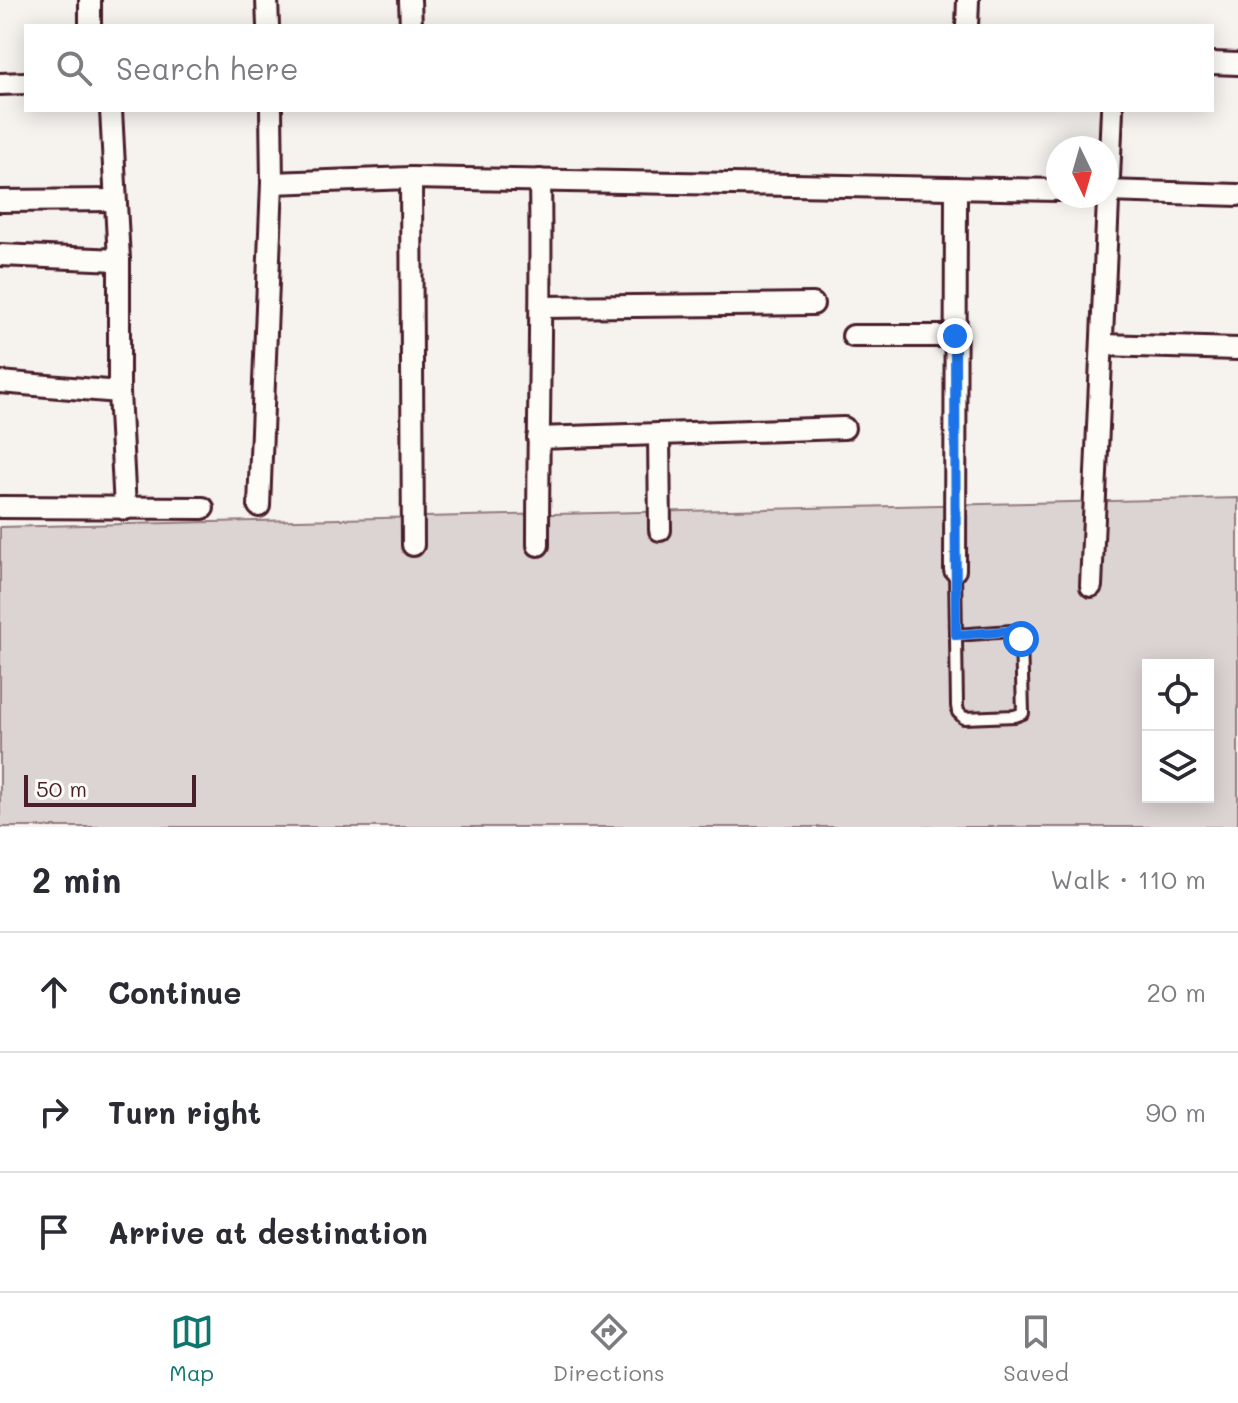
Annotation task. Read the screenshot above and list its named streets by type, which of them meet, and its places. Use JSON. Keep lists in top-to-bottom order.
{
  "scale_bar": "50 m",
  "north": "bottom",
  "page": {
    "search": "Search here",
    "scale": "50 m",
    "heading": ["2 min", "Walk · 110 m"],
    "list": [
      ["Continue", "20 m"],
      ["Turn right", "90 m"],
      "Arrive at destination"
    ],
    "nav": ["Map", "Directions", "Saved"]
  }
}
